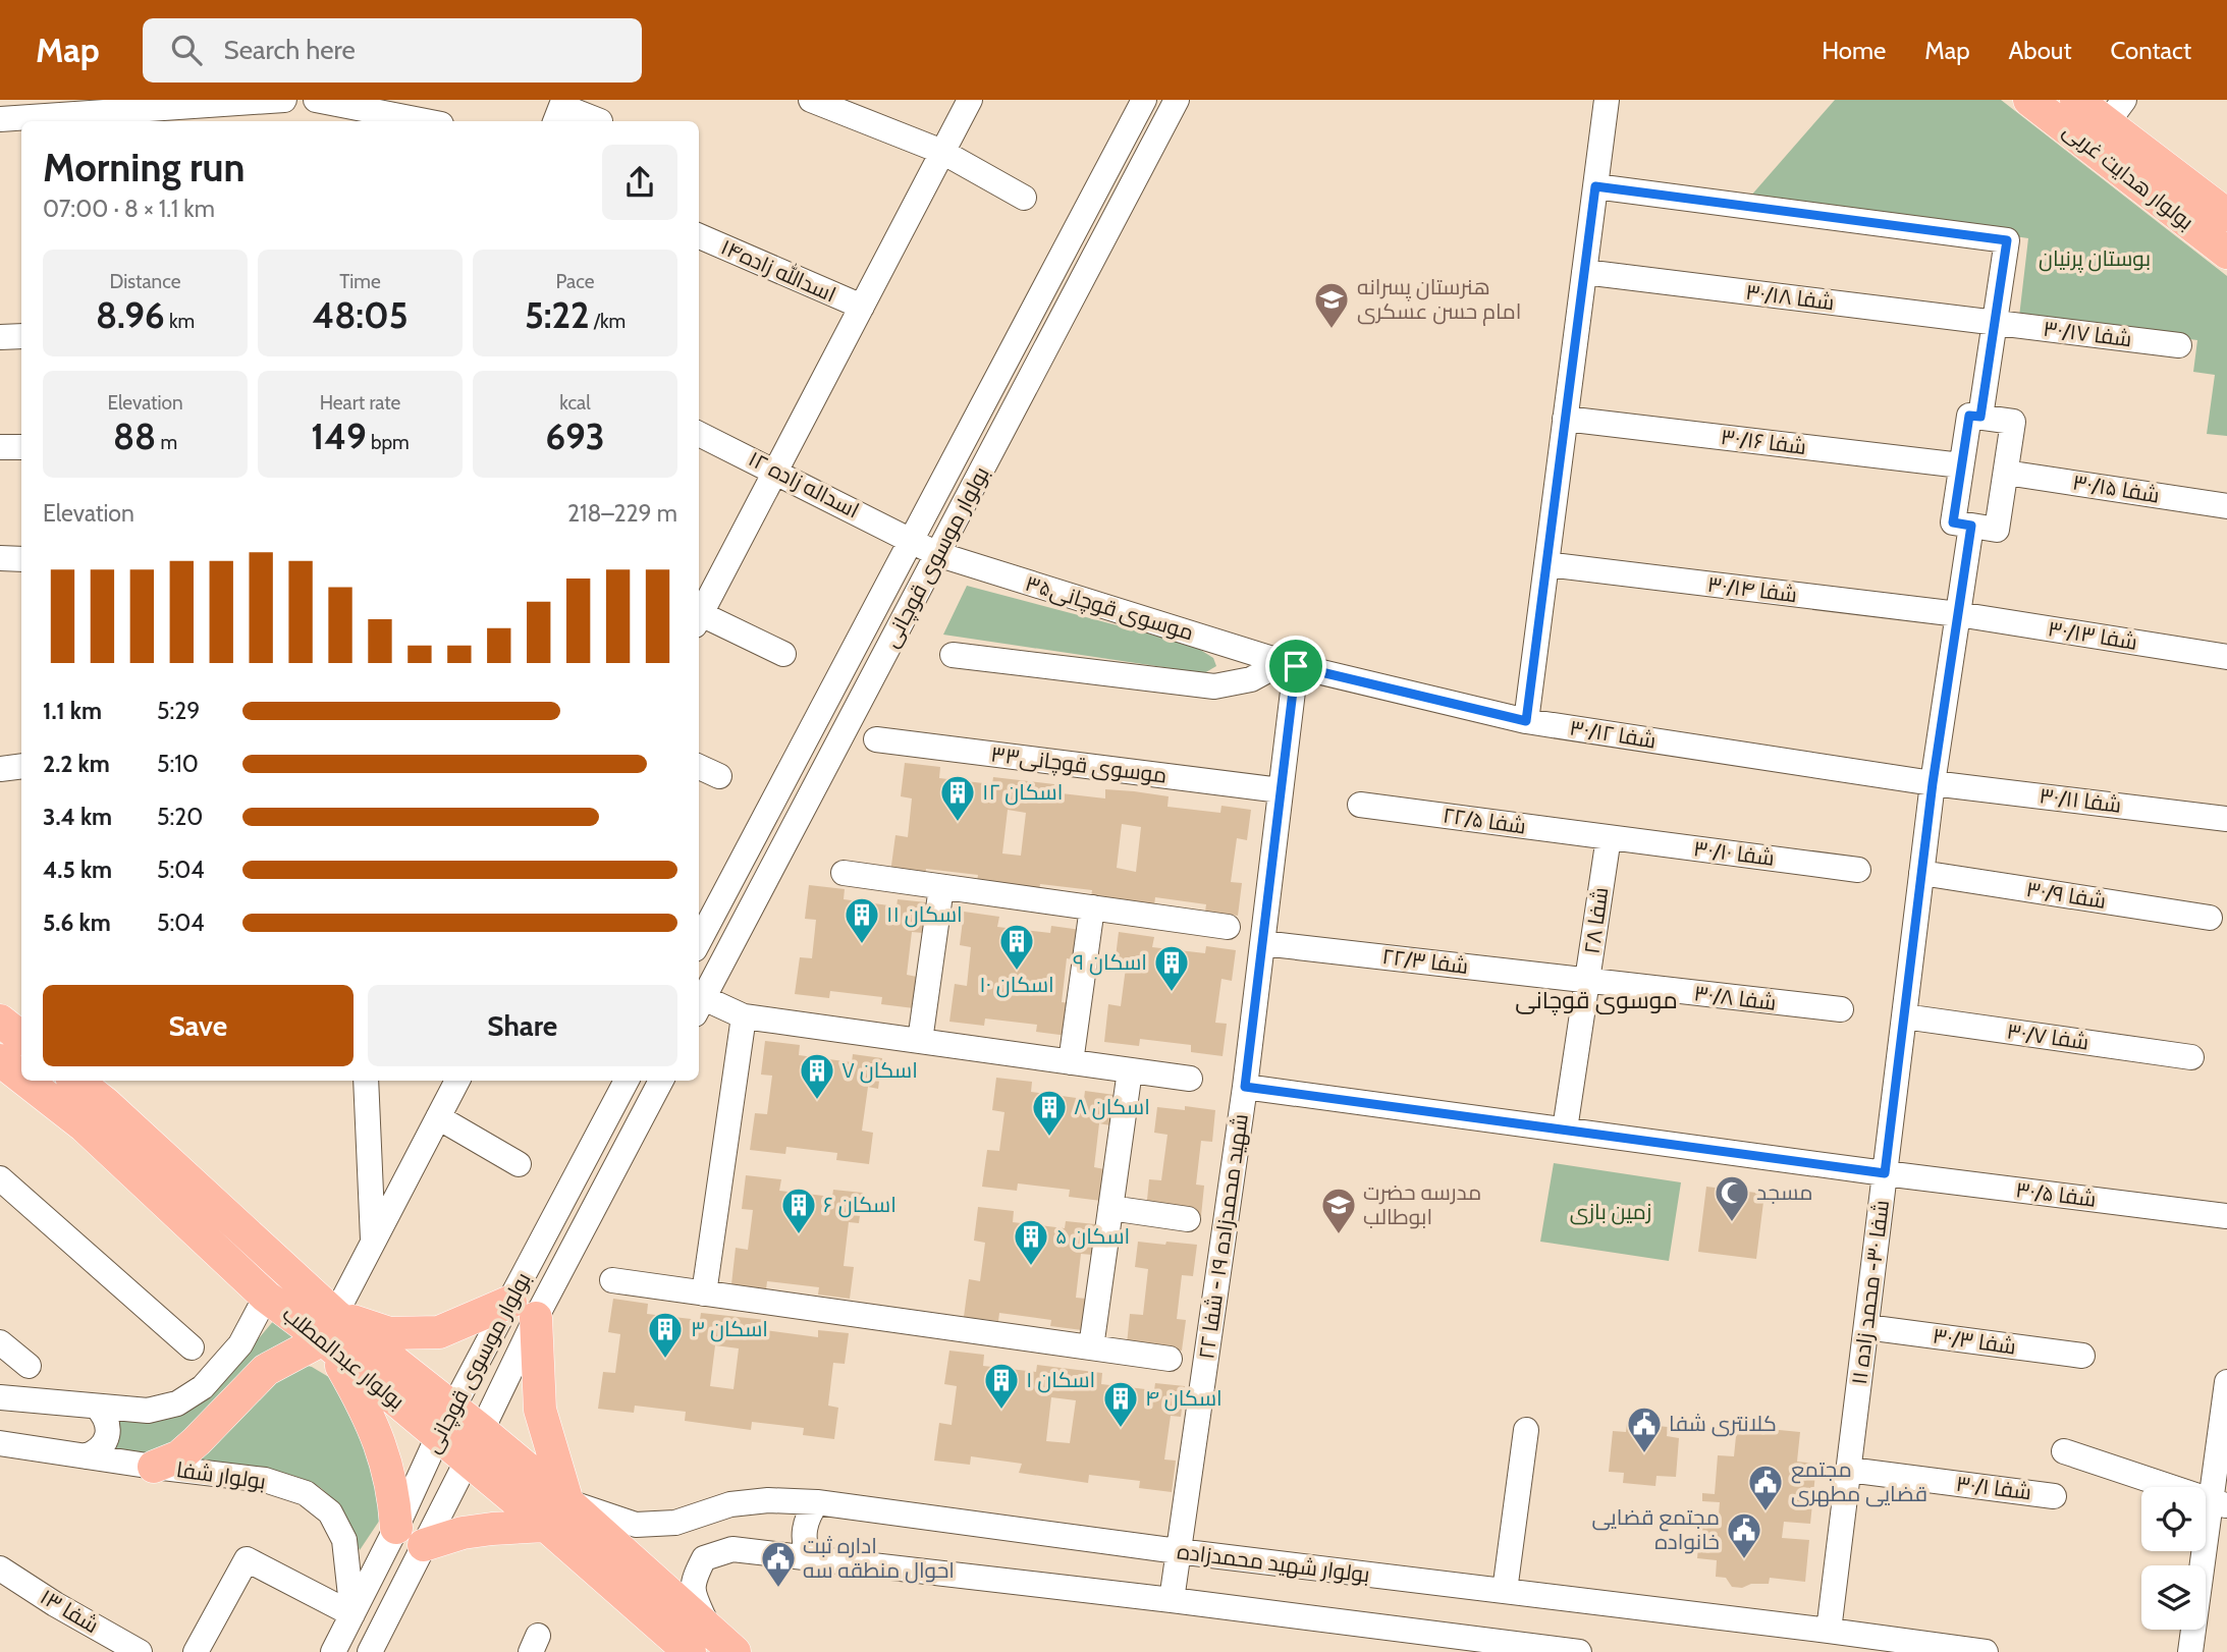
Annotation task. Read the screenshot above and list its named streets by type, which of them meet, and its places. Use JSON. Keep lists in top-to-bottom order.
{
  "streets": {
    "main road": ["بولوار هدایت غربی", "بولوار عبدالمطلب"],
    "street": [
      "اسدالله زاده۱۴",
      "شفا ۳۰/۱۸",
      "شفا ۳۰/۱۷",
      "شفا ۳۰/۱۶",
      "اسداله زاده ۱۲",
      "شفا ۳۰/۱۵",
      "بولوار موسوی قوچانی",
      "شفا ۳۰/۱۴",
      "موسوی قوچانی۳۵",
      "شفا ۳۰/۱۳",
      "شفا ۳۰/۱۲",
      "موسوی قوچانی۳۳",
      "شفا ۳۰/۱۱",
      "شفا ۲۲/۵",
      "شفا ۳۰/۱۰",
      "۳۰/۹ شفا",
      "شفا ۲۸",
      "شفا ۲۲/۳",
      "شفا ۳۰/۸",
      "۳۰/۷ شفا",
      "۳۰/۵ شفا",
      "شهید محمدزاده ۱۹ - شفا ۲۲",
      "شفا ۳۰- محمد زاده ۱۱",
      "۳۰/۳ شفا",
      "بولوار شفا",
      "شفا ۳۰/۱",
      "بولوار شهید محمدزاده",
      "شفا ۱۳"
    ]
  },
  "crossings": [
    ["شفا ۳۰/۱۸", "شفا ۳۰/۱۷"],
    ["اسداله زاده ۱۲", "بولوار موسوی قوچانی"],
    ["اسداله زاده ۱۲", "موسوی قوچانی۳۵"],
    ["بولوار موسوی قوچانی", "موسوی قوچانی۳۵"],
    ["بولوار موسوی قوچانی", "بولوار عبدالمطلب"],
    ["بولوار موسوی قوچانی", "بولوار شفا"],
    ["شفا ۳۰/۱۴", "شفا ۳۰/۱۳"],
    ["شفا ۳۰/۱۴", "شفا ۳۰- محمد زاده ۱۱"],
    ["موسوی قوچانی۳۵", "شفا ۳۰/۱۲"],
    ["موسوی قوچانی۳۵", "شهید محمدزاده ۱۹ - شفا ۲۲"],
    ["شفا ۳۰/۱۳", "شفا ۳۰- محمد زاده ۱۱"],
    ["شفا ۳۰/۱۲", "شفا ۳۰/۱۱"],
    ["شفا ۳۰/۱۲", "شهید محمدزاده ۱۹ - شفا ۲۲"],
    ["شفا ۳۰/۱۲", "شفا ۳۰- محمد زاده ۱۱"],
    ["موسوی قوچانی۳۳", "شهید محمدزاده ۱۹ - شفا ۲۲"],
    ["شفا ۳۰/۱۱", "شفا ۳۰- محمد زاده ۱۱"],
    ["شفا ۲۲/۵", "شفا ۳۰/۱۰"],
    ["شفا ۲۲/۵", "شفا ۲۸"],
    ["شفا ۳۰/۱۰", "شفا ۲۸"],
    ["۳۰/۹ شفا", "شفا ۳۰- محمد زاده ۱۱"],
    ["شفا ۲۸", "شفا ۲۲/۳"],
    ["شفا ۲۸", "شفا ۳۰/۸"],
    ["شفا ۲۸", "۳۰/۵ شفا"],
    ["شفا ۲۲/۳", "شفا ۳۰/۸"],
    ["شفا ۲۲/۳", "شهید محمدزاده ۱۹ - شفا ۲۲"],
    ["۳۰/۷ شفا", "شفا ۳۰- محمد زاده ۱۱"],
    ["۳۰/۵ شفا", "شهید محمدزاده ۱۹ - شفا ۲۲"],
    ["۳۰/۵ شفا", "شفا ۳۰- محمد زاده ۱۱"],
    ["شهید محمدزاده ۱۹ - شفا ۲۲", "بولوار شهید محمدزاده"],
    ["شفا ۳۰- محمد زاده ۱۱", "۳۰/۳ شفا"],
    ["شفا ۳۰- محمد زاده ۱۱", "شفا ۳۰/۱"],
    ["شفا ۳۰- محمد زاده ۱۱", "بولوار شهید محمدزاده"],
    ["بولوار عبدالمطلب", "بولوار شهید محمدزاده"]
  ],
  "districts": ["موسوی قوچانی"],
  "parks": ["بوستان پرنیان", "زمین بازی"],
  "places": {
    "school or university": ["هنرستان پسرانه امام حسن عسکری", "مدرسه حضرت ابوطالب"],
    "building": [
      "اسکان ۱۲",
      "اسکان ۱۱",
      "اسکان ۱۰",
      "اسکان ۹",
      "اسکان ۷",
      "اسکان ۸",
      "اسکان ۶",
      "اسکان ۵",
      "اسکان ۳",
      "اسکان ۱",
      "اسکان ۴"
    ],
    "mosque": ["مسجد"],
    "public building": [
      "کلانتری شفا",
      "مجتمع قضایی مطهری",
      "مجتمع قضایی خانواده",
      "اداره ثبت احوال منطقه سه"
    ]
  },
  "page": {
    "header": "Map",
    "search": "Search here",
    "nav": [
      "Home",
      "Map",
      "About",
      "Contact"
    ],
    "heading": ["Morning run", "07:00 · 8 × 1.1 km"],
    "stats": [
      ["Distance", "8.96 km"],
      ["Time", "48:05"],
      ["Pace", "5:22 /km"],
      ["Elevation", "88 m"],
      ["Heart rate", "149 bpm"],
      ["kcal", "693"]
    ],
    "chart": ["Elevation", "218–229 m"],
    "list": [
      {
        "name": "1.1 km",
        "note": "5:29"
      },
      {
        "name": "2.2 km",
        "note": "5:10"
      },
      {
        "name": "3.4 km",
        "note": "5:20"
      },
      {
        "name": "4.5 km",
        "note": "5:04"
      },
      {
        "name": "5.6 km",
        "note": "5:04"
      }
    ],
    "buttons": ["Save", "Share"]
  }
}
